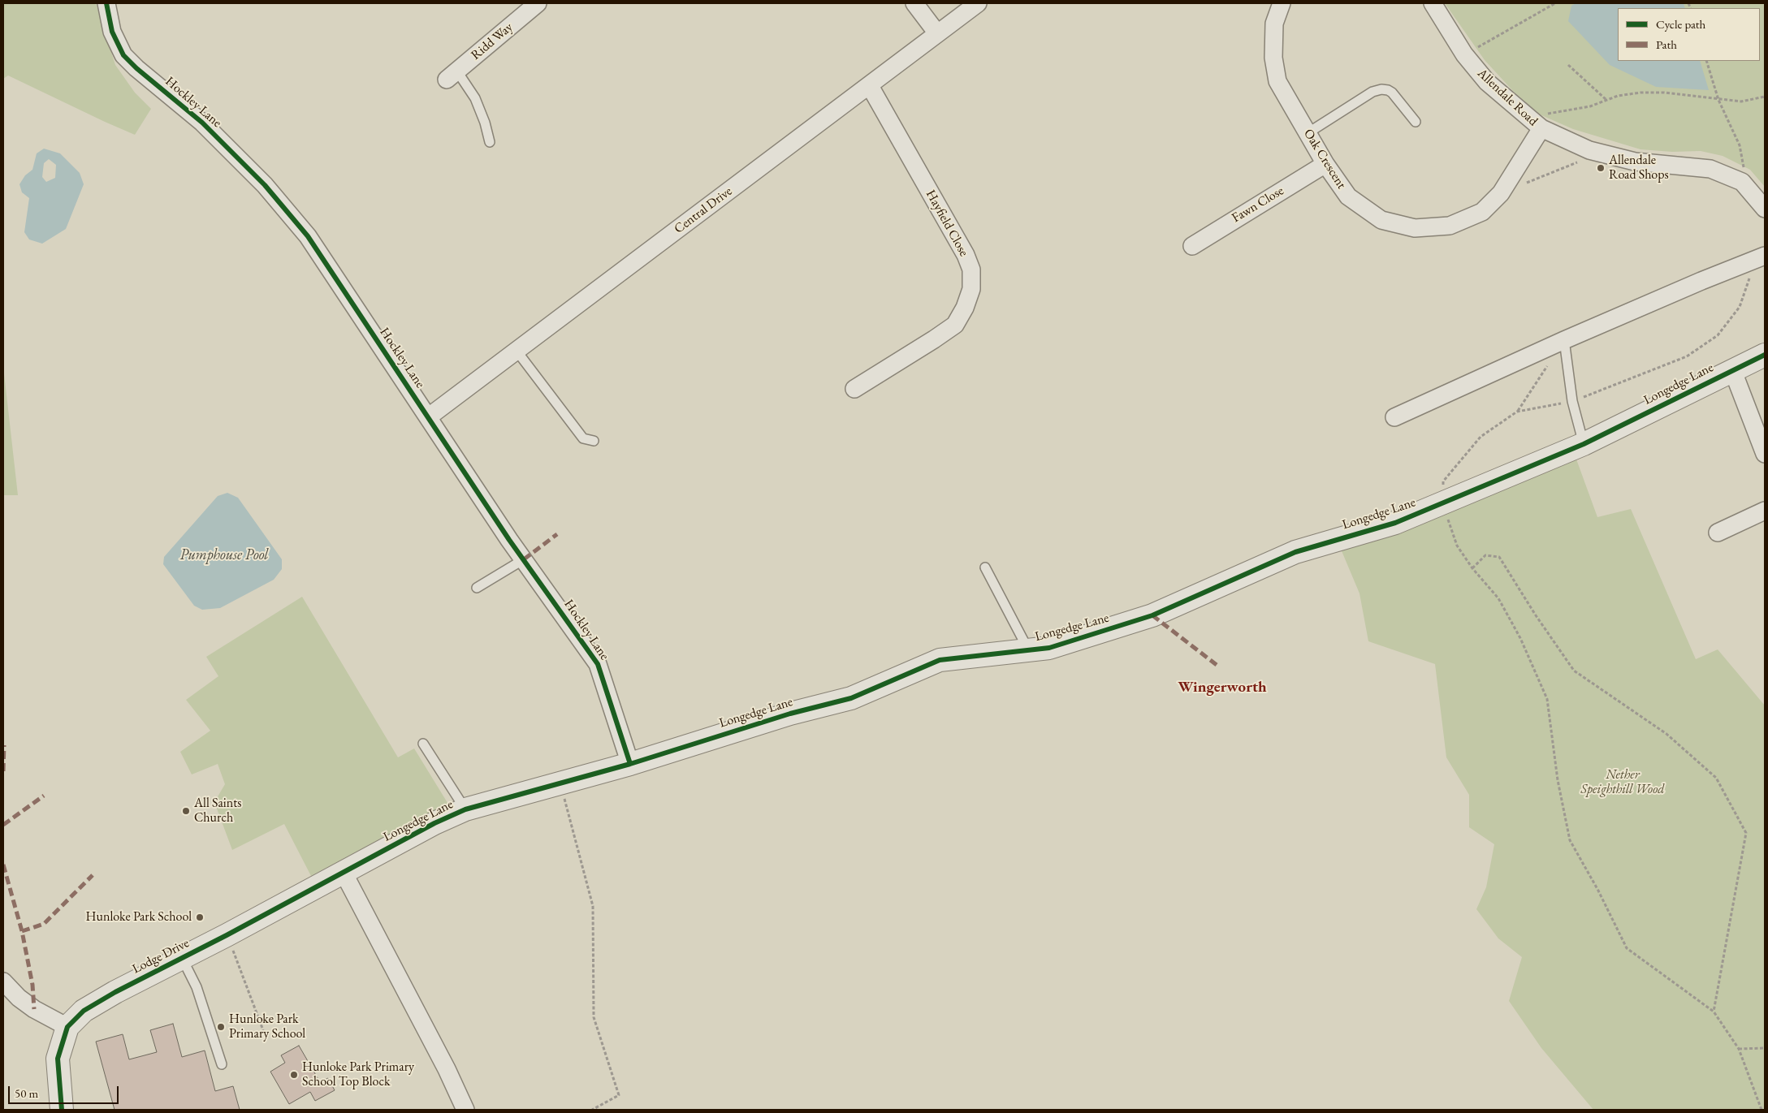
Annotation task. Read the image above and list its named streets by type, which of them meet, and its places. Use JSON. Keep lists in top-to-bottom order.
{
  "streets": {
    "street": [
      "Ridd Way",
      "Allendale Road",
      "Hockley Lane",
      "Oak Crescent",
      "Fawn Close",
      "Central Drive",
      "Hayfield Close",
      "Longedge Lane",
      "Lodge Drive"
    ]
  },
  "crossings": [
    ["Allendale Road", "Oak Crescent"],
    ["Hockley Lane", "Central Drive"],
    ["Hockley Lane", "Longedge Lane"],
    ["Oak Crescent", "Fawn Close"],
    ["Central Drive", "Hayfield Close"],
    ["Longedge Lane", "Lodge Drive"]
  ],
  "districts": ["Wingerworth"],
  "water": ["Pumphouse Pool"],
  "parks": ["Nether Speighthill Wood"],
  "places": [
    "Allendale Road Shops",
    "All Saints Church",
    "Hunloke Park School",
    "Hunloke Park Primary School",
    "Hunloke Park Primary School Top Block"
  ],
  "legend": ["Cycle path", "Path"],
  "scale_bar": "50 m"
}
